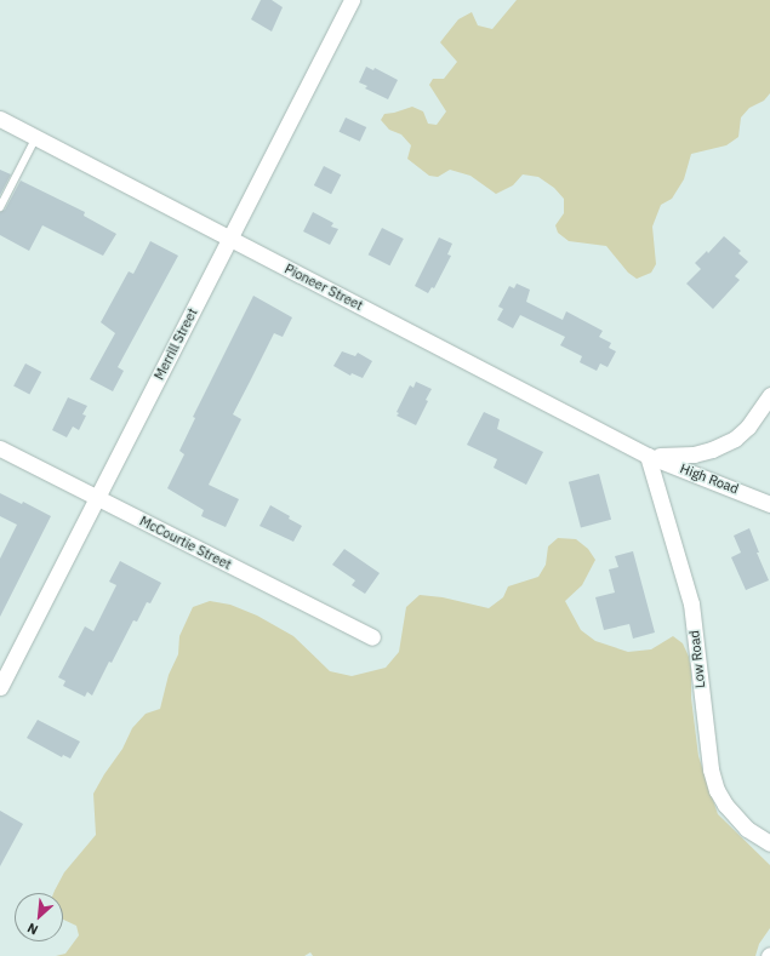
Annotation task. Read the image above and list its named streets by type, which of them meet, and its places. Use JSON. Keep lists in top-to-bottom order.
{
  "streets": {
    "street": [
      "Pioneer Street",
      "Merrill Street",
      "High Road",
      "McCourtie Street",
      "Low Road"
    ]
  },
  "crossings": [
    ["Pioneer Street", "Merrill Street"],
    ["Pioneer Street", "High Road"],
    ["Pioneer Street", "Low Road"],
    ["Merrill Street", "McCourtie Street"],
    ["High Road", "Low Road"]
  ],
  "north": "bottom left"
}
